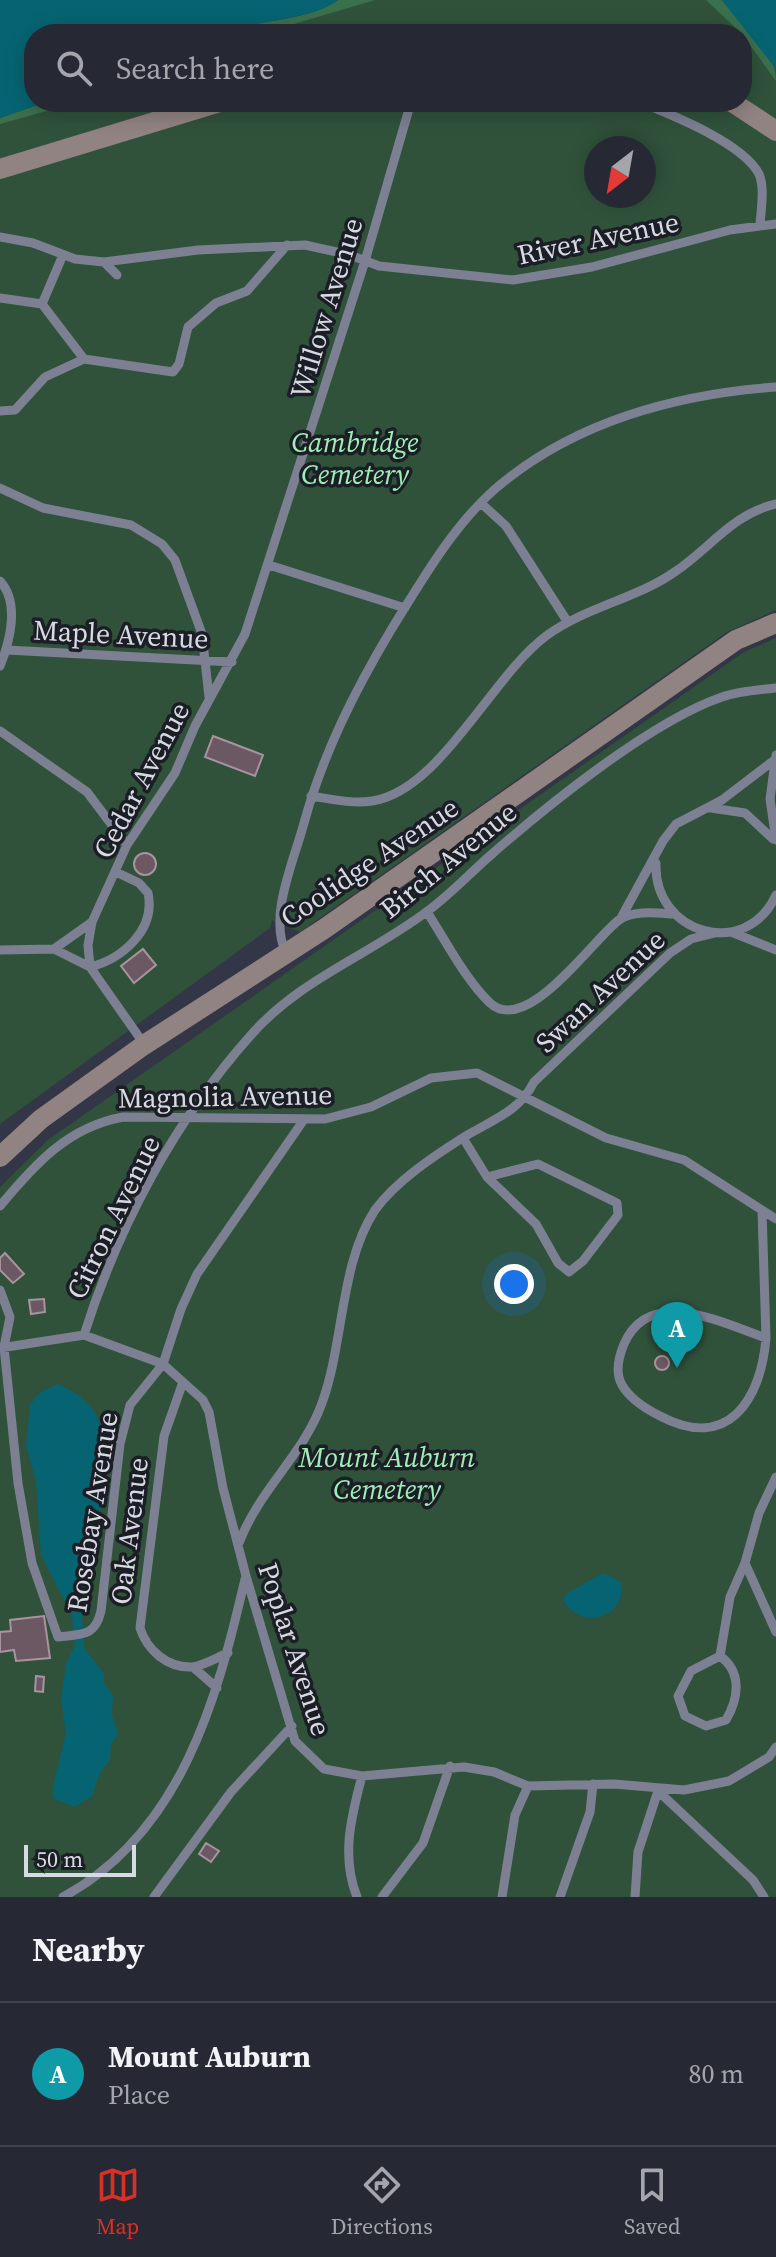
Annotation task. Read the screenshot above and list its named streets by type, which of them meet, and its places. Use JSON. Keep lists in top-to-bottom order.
{
  "streets": {
    "street": ["Coolidge Avenue"],
    "lane": [
      "River Avenue",
      "Willow Avenue",
      "Maple Avenue",
      "Cedar Avenue",
      "Birch Avenue",
      "Swan Avenue",
      "Magnolia Avenue",
      "Citron Avenue",
      "Rosebay Avenue",
      "Oak Avenue",
      "Poplar Avenue"
    ]
  },
  "crossings": [
    ["River Avenue", "Willow Avenue"],
    ["Willow Avenue", "Maple Avenue"],
    ["Willow Avenue", "Cedar Avenue"],
    ["Maple Avenue", "Cedar Avenue"],
    ["Birch Avenue", "Magnolia Avenue"],
    ["Birch Avenue", "Citron Avenue"],
    ["Swan Avenue", "Magnolia Avenue"],
    ["Swan Avenue", "Poplar Avenue"],
    ["Magnolia Avenue", "Citron Avenue"],
    ["Rosebay Avenue", "Poplar Avenue"],
    ["Oak Avenue", "Poplar Avenue"]
  ],
  "parks": ["Cambridge Cemetery", "Mount Auburn Cemetery"],
  "scale_bar": "50 m",
  "north": "bottom left",
  "page": {
    "search": "Search here",
    "pins": "A",
    "scale": "50 m",
    "heading": "Nearby",
    "list": [
      {
        "mark": "A",
        "name": "Mount Auburn",
        "note": "Place",
        "value": "80 m"
      }
    ],
    "nav": ["Map", "Directions", "Saved"]
  }
}
